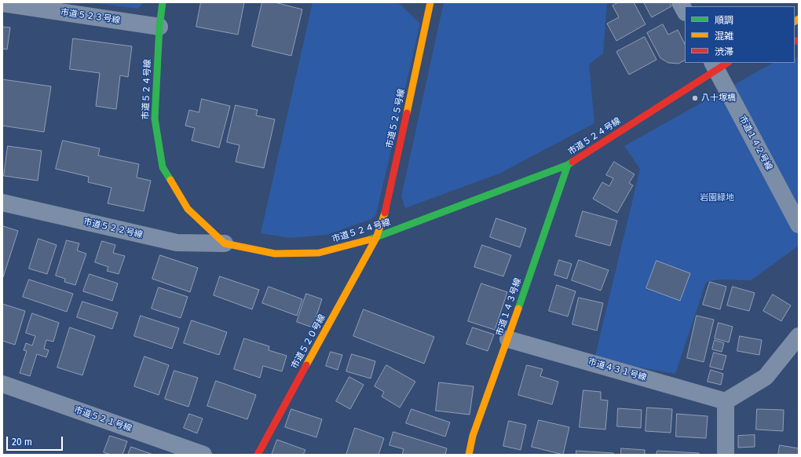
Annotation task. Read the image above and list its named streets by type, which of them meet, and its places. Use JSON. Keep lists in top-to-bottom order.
{
  "streets": {
    "street": [
      "市道５２３号線",
      "市道５２４号線",
      "市道５２５号線",
      "市道１４２号線",
      "市道５２２号線",
      "市道１４３号線",
      "市道５２０号線",
      "市道４３１号線",
      "市道５２１号線"
    ]
  },
  "crossings": [
    ["市道５２３号線", "市道５２４号線"],
    ["市道５２４号線", "市道５２５号線"],
    ["市道５２４号線", "市道１４２号線"],
    ["市道５２４号線", "市道５２２号線"],
    ["市道５２４号線", "市道１４３号線"],
    ["市道５２４号線", "市道５２０号線"],
    ["市道５２５号線", "市道５２０号線"],
    ["市道１４３号線", "市道４３１号線"]
  ],
  "parks": ["岩園緑地"],
  "places": ["八十塚橋"],
  "legend": ["順調", "混雑", "渋滞"],
  "scale_bar": "20 m"
}
